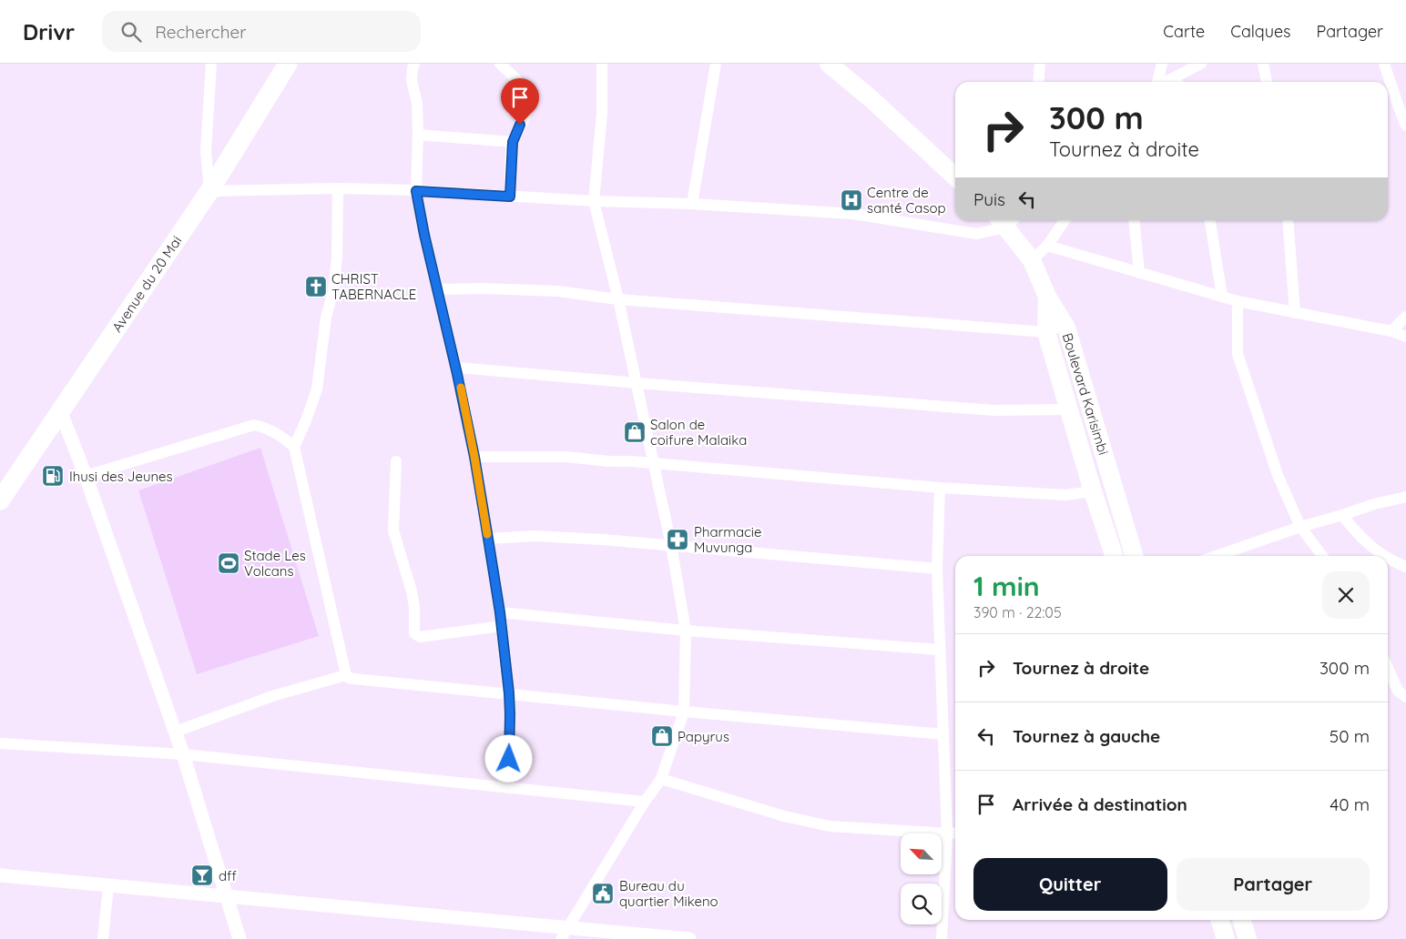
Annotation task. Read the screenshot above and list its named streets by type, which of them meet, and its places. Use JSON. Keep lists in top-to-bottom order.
{
  "streets": {
    "highway": ["Avenue du 20 Mai"],
    "main road": ["Boulevard Karisimbi"]
  },
  "places": {
    "hospital": ["Centre de santé Casop"],
    "church": ["CHRIST TABERNACLE"],
    "shop": ["Salon de coifure Malaika", "Papyrus"],
    "fuel station": ["Ihusi des Jeunes"],
    "pharmacy": ["Pharmacie Muvunga"],
    "sports": ["Stade Les Volcans"],
    "bar": ["dff"],
    "public building": ["Bureau du quartier Mikeno"]
  },
  "north": "top left",
  "page": {
    "header": "Drivr",
    "search": "Rechercher",
    "nav": ["Carte", "Calques", "Partager"],
    "turn": ["300 m", "Tournez à droite"],
    "then": "Puis",
    "heading": ["1 min", "390 m · 22:05"],
    "list": [
      {
        "name": "Tournez à droite",
        "value": "300 m"
      },
      {
        "name": "Tournez à gauche",
        "value": "50 m"
      },
      {
        "name": "Arrivée à destination",
        "value": "40 m"
      }
    ],
    "buttons": ["Quitter", "Partager"]
  }
}
